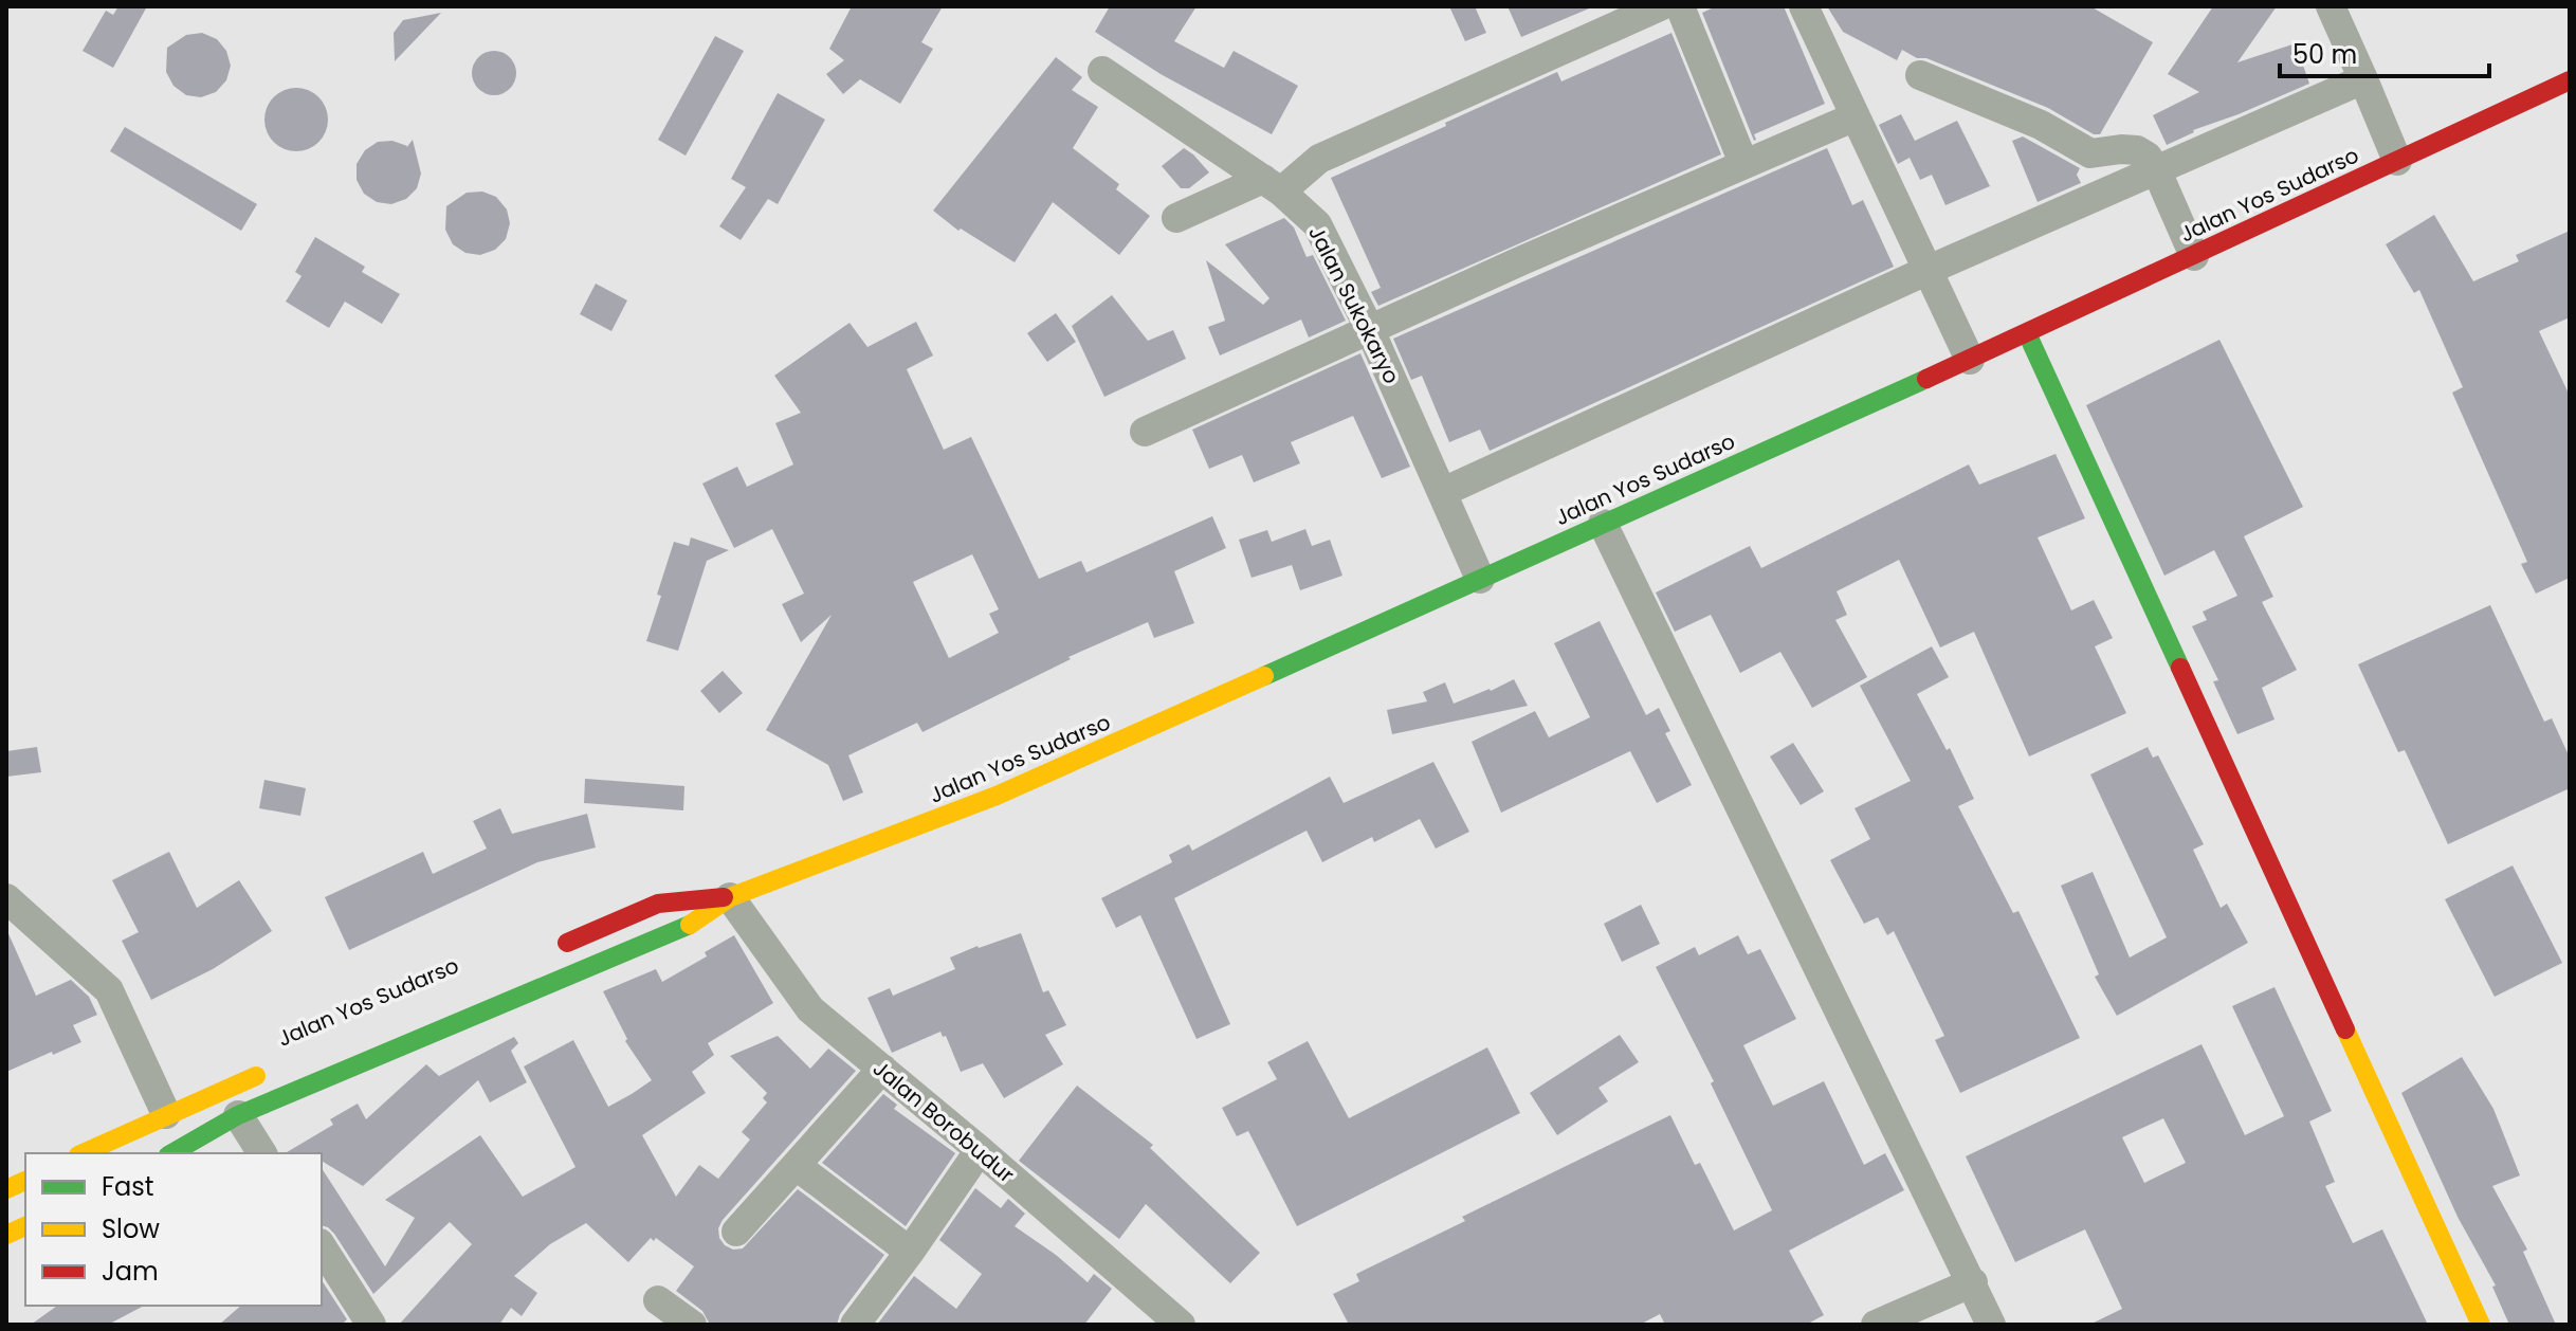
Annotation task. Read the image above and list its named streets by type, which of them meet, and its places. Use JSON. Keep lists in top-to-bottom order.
{
  "streets": {
    "main road": ["Jalan Yos Sudarso"],
    "street": ["Jalan Sukokaryo", "Jalan Borobudur"]
  },
  "crossings": [
    ["Jalan Yos Sudarso", "Jalan Sukokaryo"],
    ["Jalan Yos Sudarso", "Jalan Borobudur"]
  ],
  "legend": ["Fast", "Slow", "Jam"],
  "scale_bar": "50 m"
}
